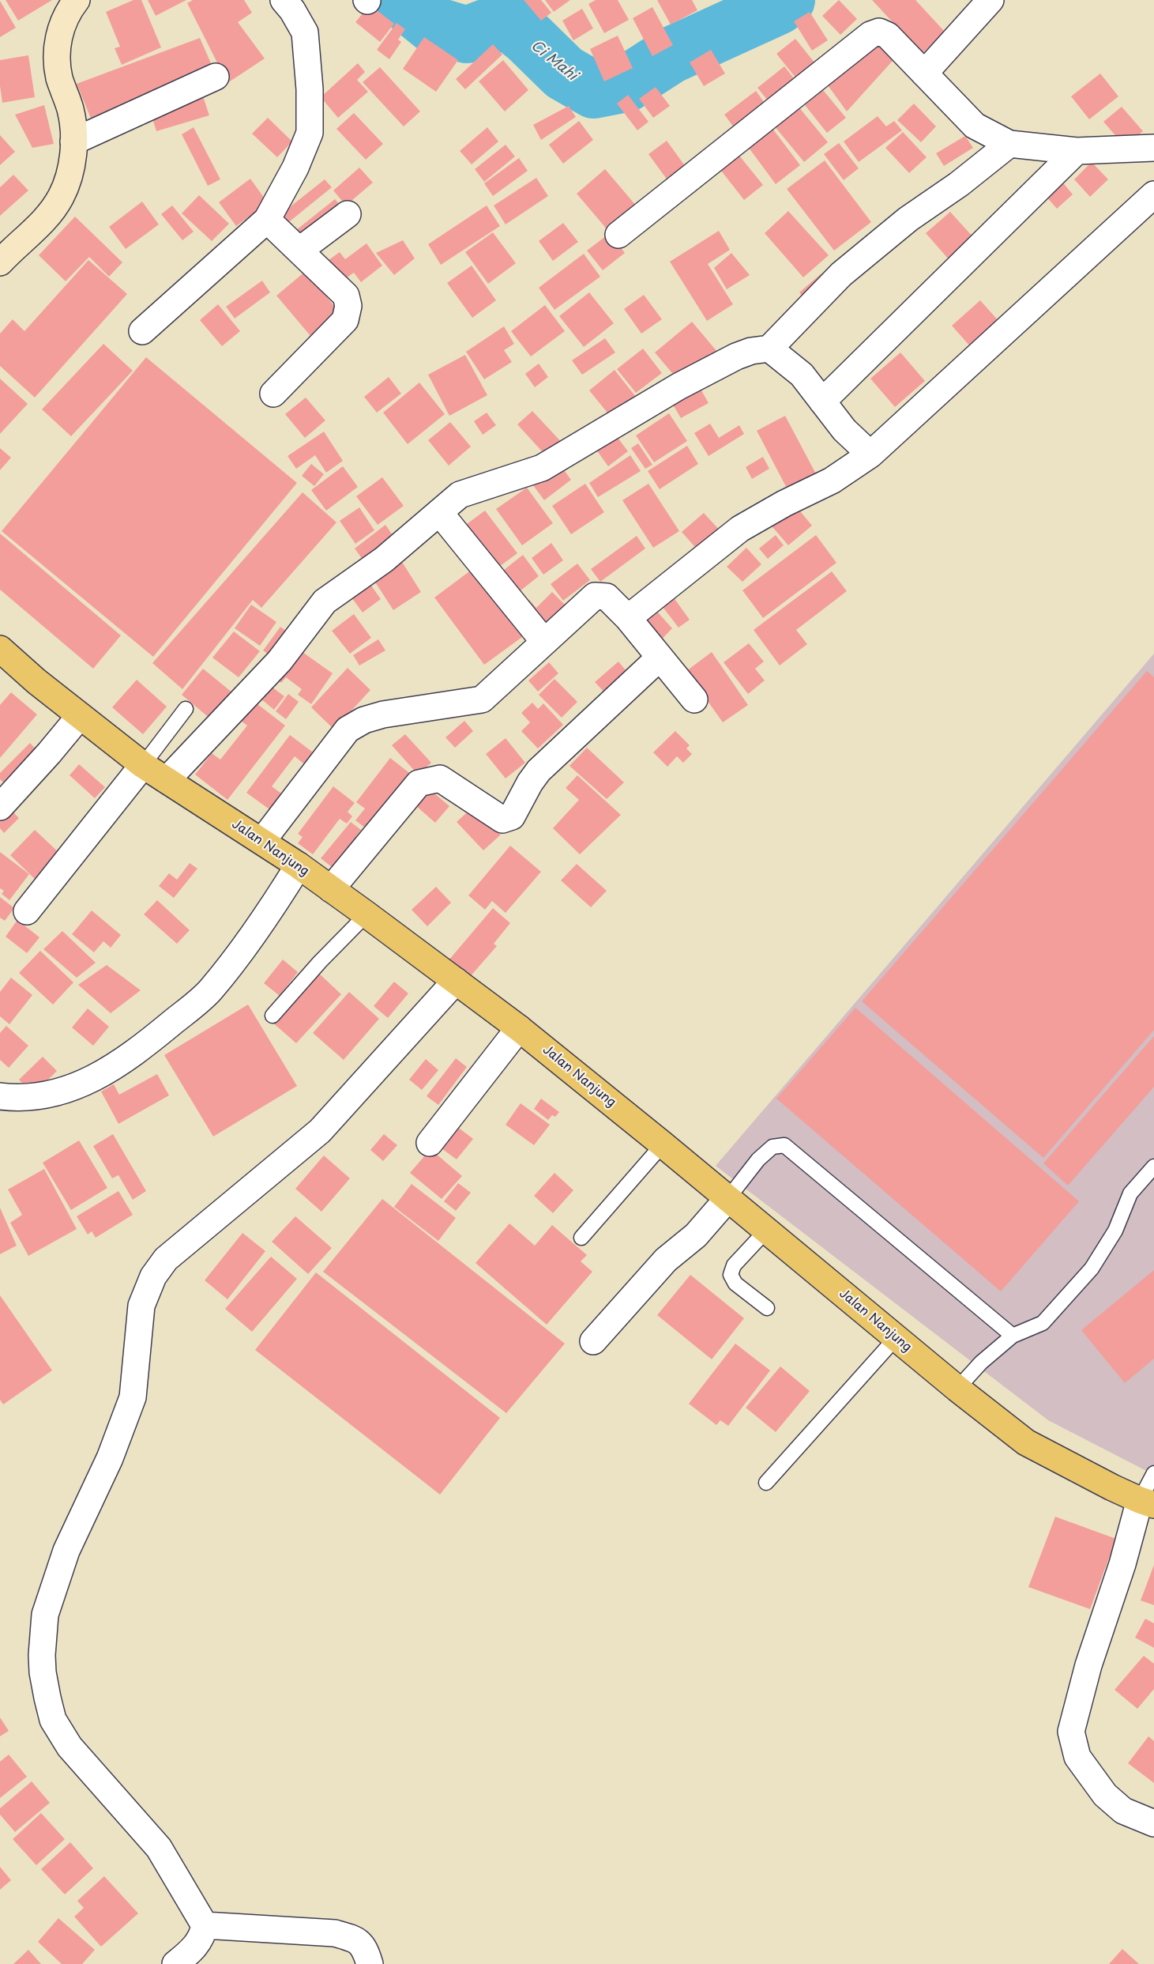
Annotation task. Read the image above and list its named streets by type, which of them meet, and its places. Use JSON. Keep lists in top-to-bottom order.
{
  "streets": {
    "main road": ["Jalan Nanjung"]
  },
  "water": ["Ci Mahi"]
}
